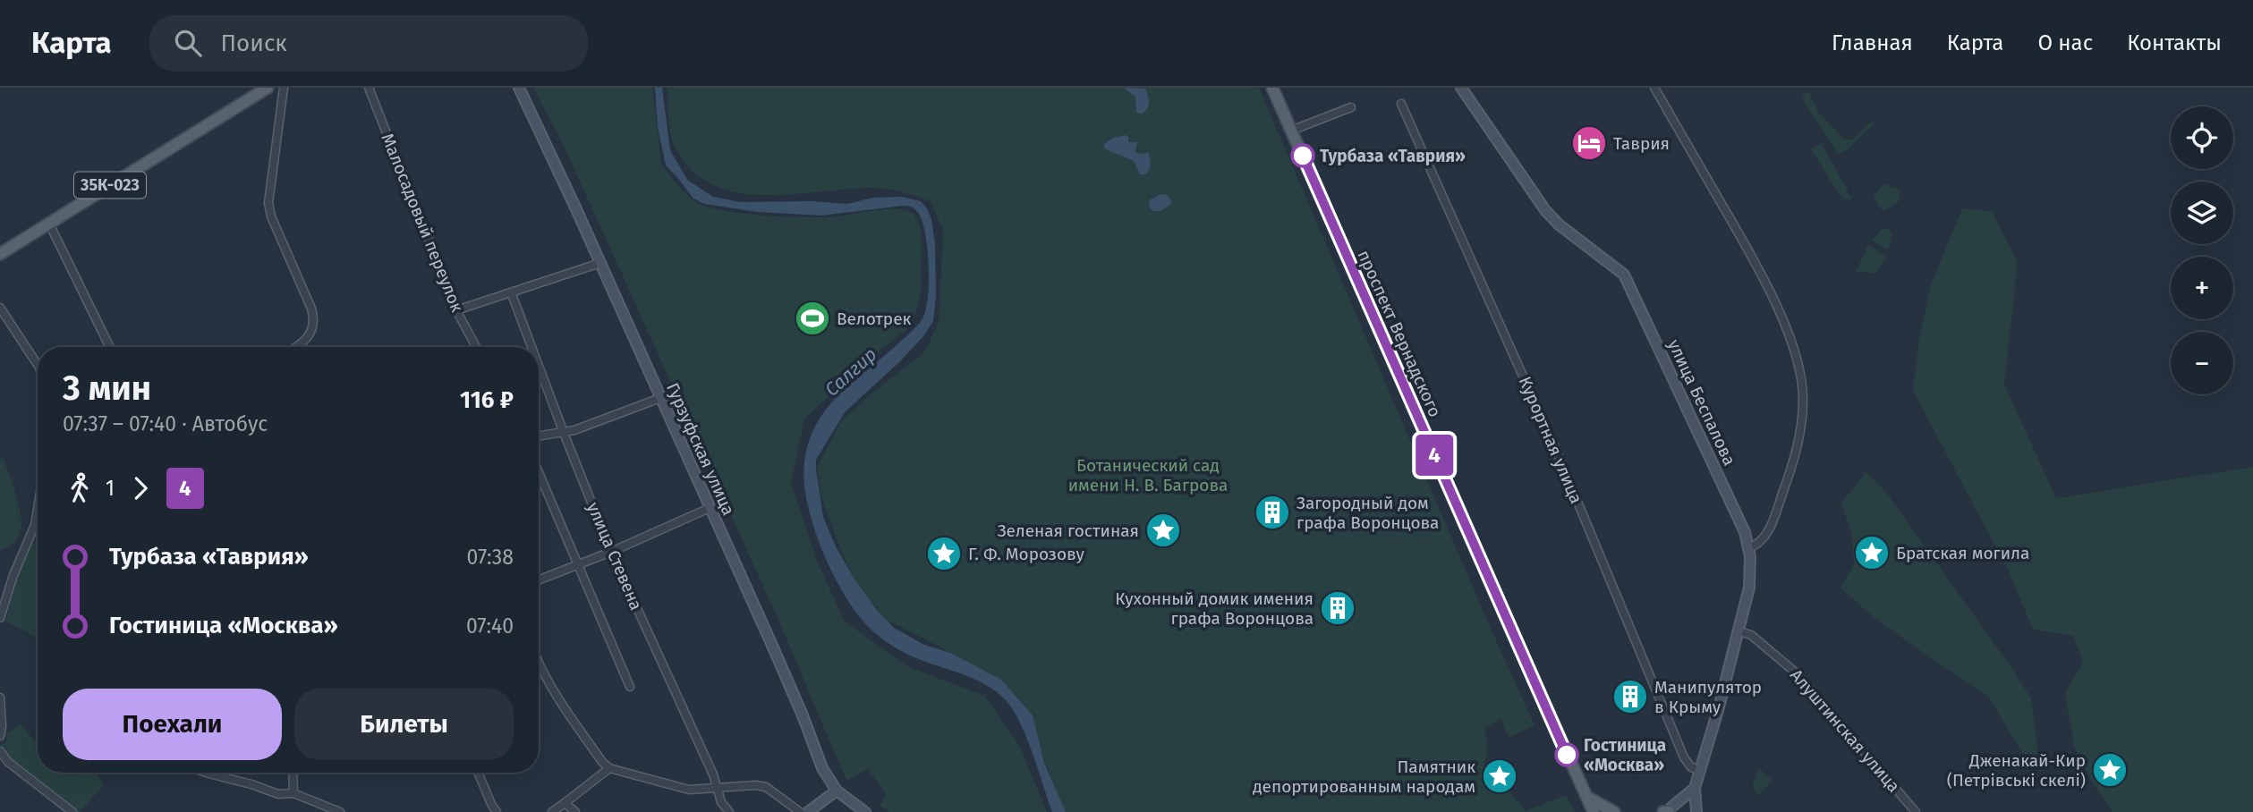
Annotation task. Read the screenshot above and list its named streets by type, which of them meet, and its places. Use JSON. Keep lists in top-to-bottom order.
{
  "streets": {
    "main road": [
      "35К-023",
      "проспект Вернадского",
      "улица Беспалова",
      "Гурзуфская улица"
    ],
    "street": [
      "Малосадовый переулок",
      "Курортная улица",
      "улица Стевена",
      "Алуштинская улица"
    ]
  },
  "crossings": [
    ["улица Беспалова", "Курортная улица"],
    ["улица Беспалова", "Алуштинская улица"]
  ],
  "water": ["Салгир"],
  "parks": ["Ботанический сад имени Н. В. Багрова"],
  "places": {
    "hotel": ["Таврия"],
    "other": ["Турбаза «Таврия»", "Гостиница «Москва»"],
    "sports": ["Велотрек"],
    "building": ["Загородный дом графа Воронцова", "Кухонный домик имения графа Воронцова", "Манипулятор в Крыму"],
    "place": [
      "Зеленая гостиная",
      "Братская могила",
      "Г. Ф. Морозову",
      "Дженакай-Кир (Петрівські скелі)",
      "Памятник депортированным народам"
    ]
  },
  "lines": ["bus line 4"],
  "page": {
    "header": "Карта",
    "search": "Поиск",
    "nav": [
      "Главная",
      "Карта",
      "О нас",
      "Контакты"
    ],
    "on_map": "4",
    "map_buttons": ["+", "−"],
    "heading": ["3 мин", "07:37 – 07:40 · Автобус", "116 ₽"],
    "legs": ["1", "4"],
    "list": [
      {
        "name": "Турбаза «Таврия»",
        "value": "07:38"
      },
      {
        "name": "Гостиница «Москва»",
        "value": "07:40"
      }
    ],
    "buttons": ["Поехали", "Билеты"]
  }
}
